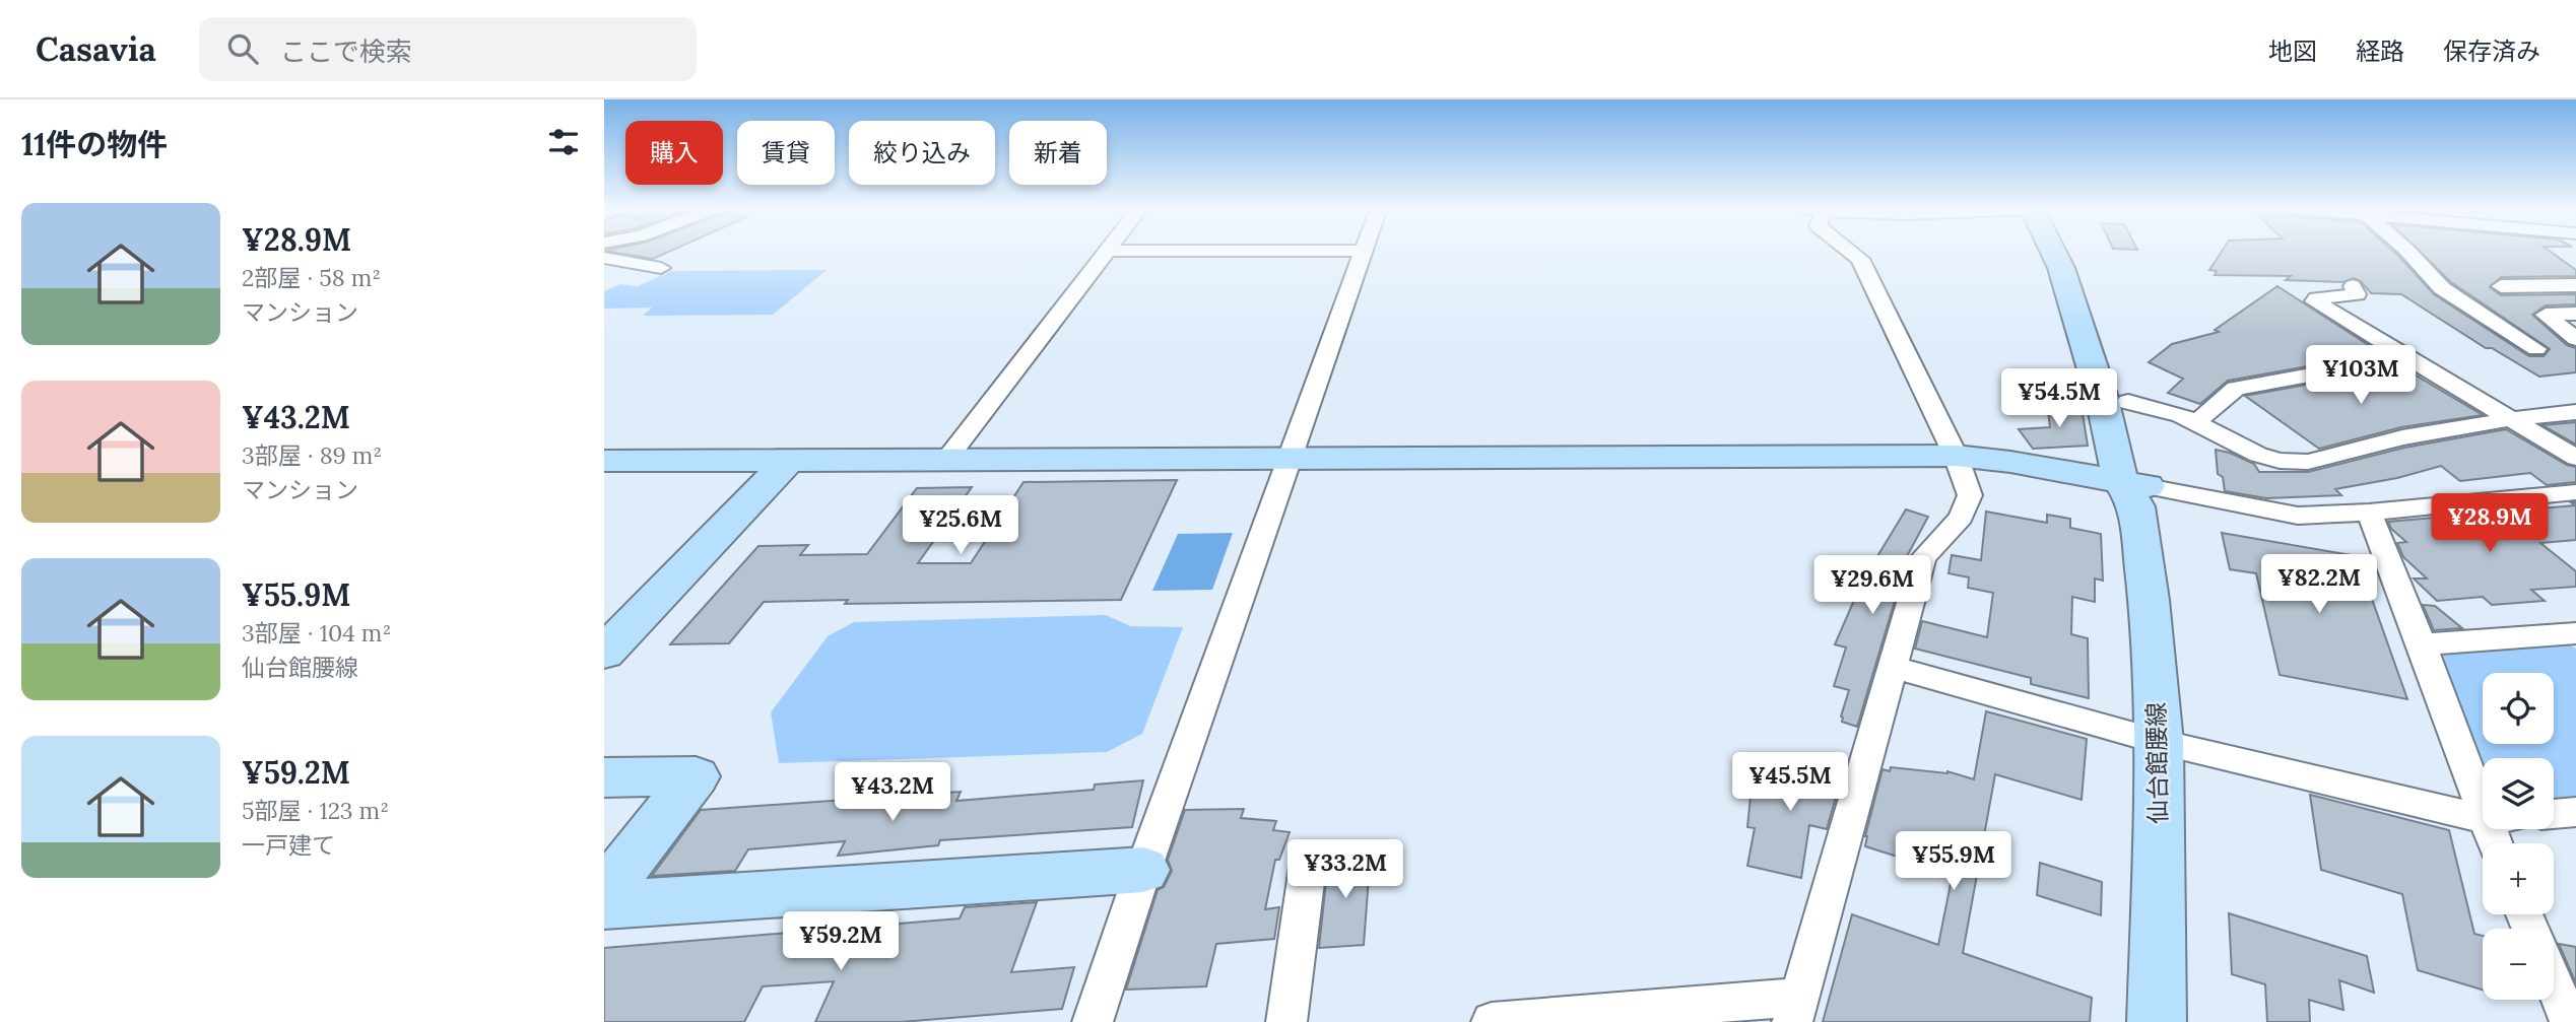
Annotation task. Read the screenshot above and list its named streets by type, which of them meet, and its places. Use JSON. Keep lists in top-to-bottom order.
{
  "streets": {
    "street": ["仙台館腰線"]
  },
  "page": {
    "header": "Casavia",
    "search": "ここで検索",
    "nav": ["地図", "経路", "保存済み"],
    "heading": "11件の物件",
    "chip": [
      "購入",
      "賃貸",
      "絞り込み",
      "新着"
    ],
    "list": [
      {
        "name": "¥28.9M",
        "note": "2部屋 · 58 m² · マンション"
      },
      {
        "name": "¥43.2M",
        "note": "3部屋 · 89 m² · マンション"
      },
      {
        "name": "¥55.9M",
        "note": "3部屋 · 104 m² · 仙台館腰線"
      },
      {
        "name": "¥59.2M",
        "note": "5部屋 · 123 m² · 一戸建て"
      }
    ],
    "price": [
      "¥103M",
      "¥54.5M",
      "¥28.9M",
      "¥25.6M",
      "¥82.2M",
      "¥29.6M",
      "¥45.5M",
      "¥43.2M",
      "¥55.9M",
      "¥33.2M",
      "¥59.2M"
    ],
    "map_buttons": ["+", "−"]
  }
}
